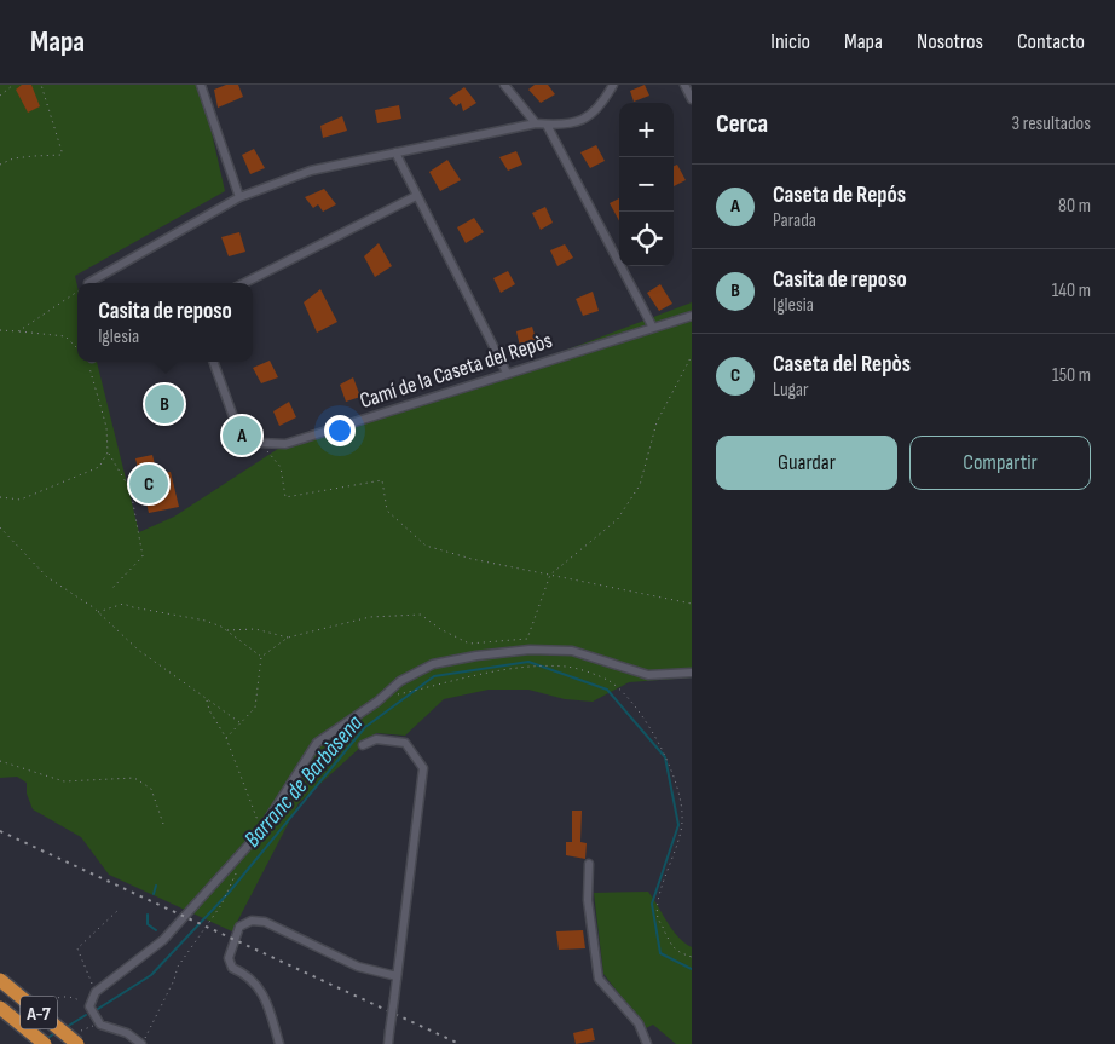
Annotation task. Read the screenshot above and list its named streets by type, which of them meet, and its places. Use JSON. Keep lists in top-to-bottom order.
{
  "streets": {
    "highway": ["A-7"],
    "street": ["Camí de la Caseta del Repòs"]
  },
  "water": ["Barranc de Barbàsena"],
  "page": {
    "header": "Mapa",
    "nav": [
      "Inicio",
      "Mapa",
      "Nosotros",
      "Contacto"
    ],
    "heading": ["Cerca", "3 resultados"],
    "map_buttons": ["+", "−"],
    "list": [
      {
        "mark": "A",
        "name": "Caseta de Repós",
        "note": "Parada",
        "value": "80 m"
      },
      {
        "mark": "B",
        "name": "Casita de reposo",
        "note": "Iglesia",
        "value": "140 m"
      },
      {
        "mark": "C",
        "name": "Caseta del Repòs",
        "note": "Lugar",
        "value": "150 m"
      }
    ],
    "popup": ["Casita de reposo", "Iglesia"],
    "pins": ["B", "A", "C"],
    "buttons": ["Guardar", "Compartir"]
  }
}
